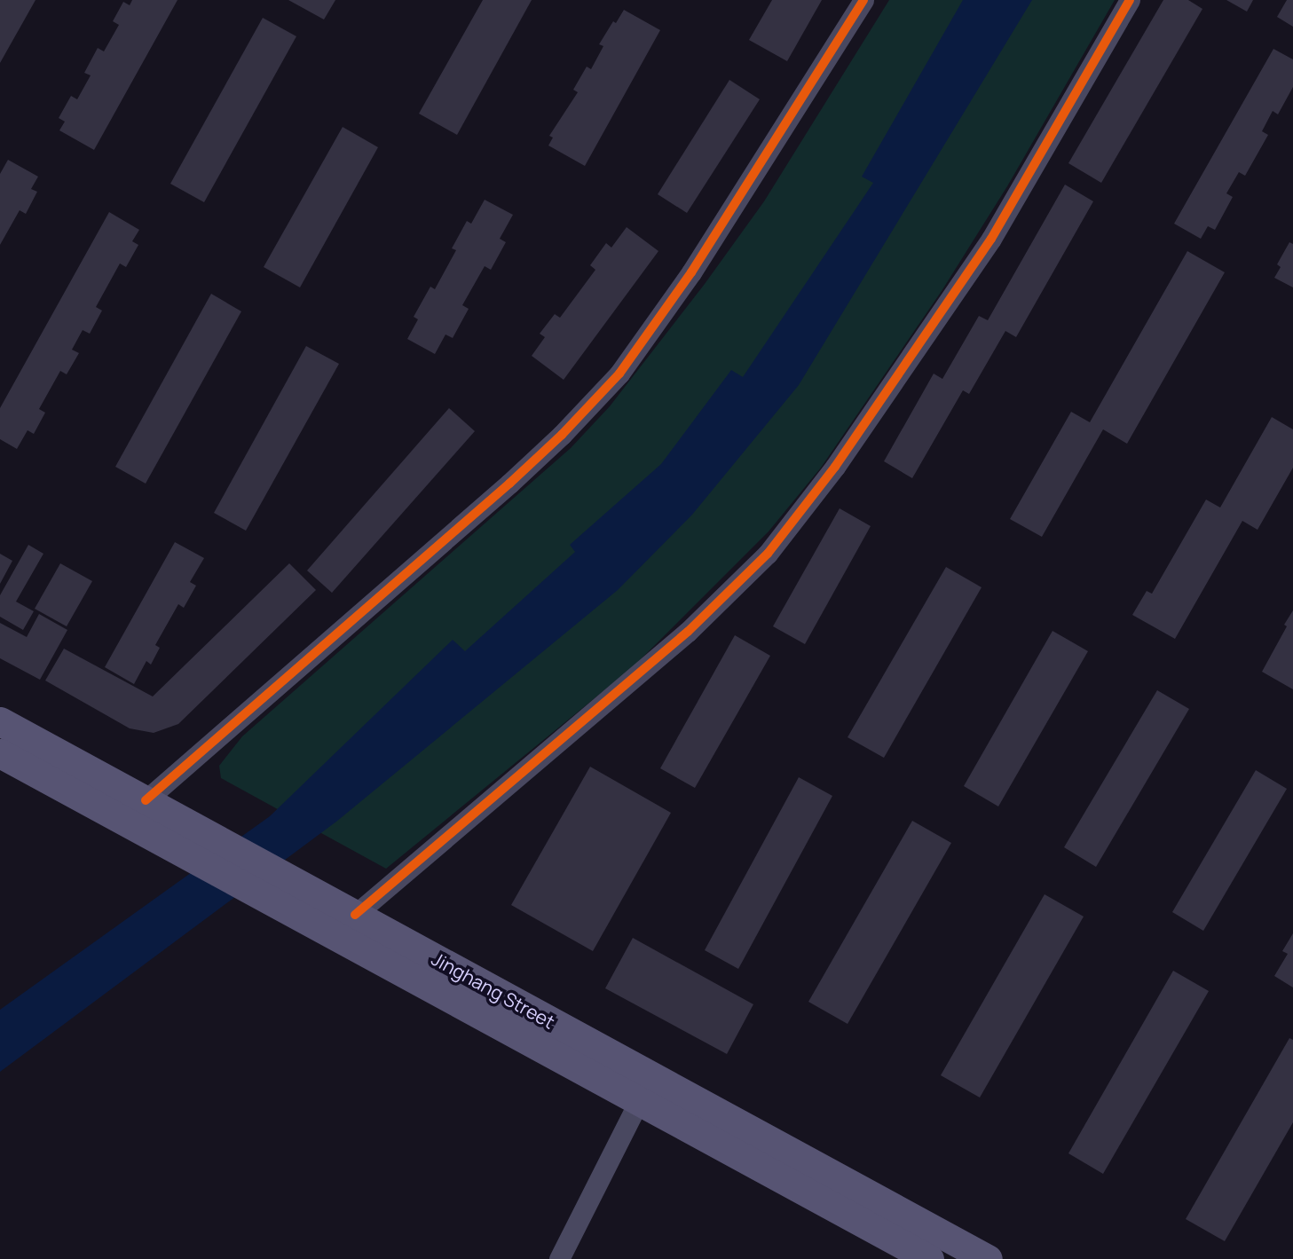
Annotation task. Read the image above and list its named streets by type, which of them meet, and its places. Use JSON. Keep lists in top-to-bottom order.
{
  "streets": {
    "main road": ["Jinghang Street"]
  }
}
